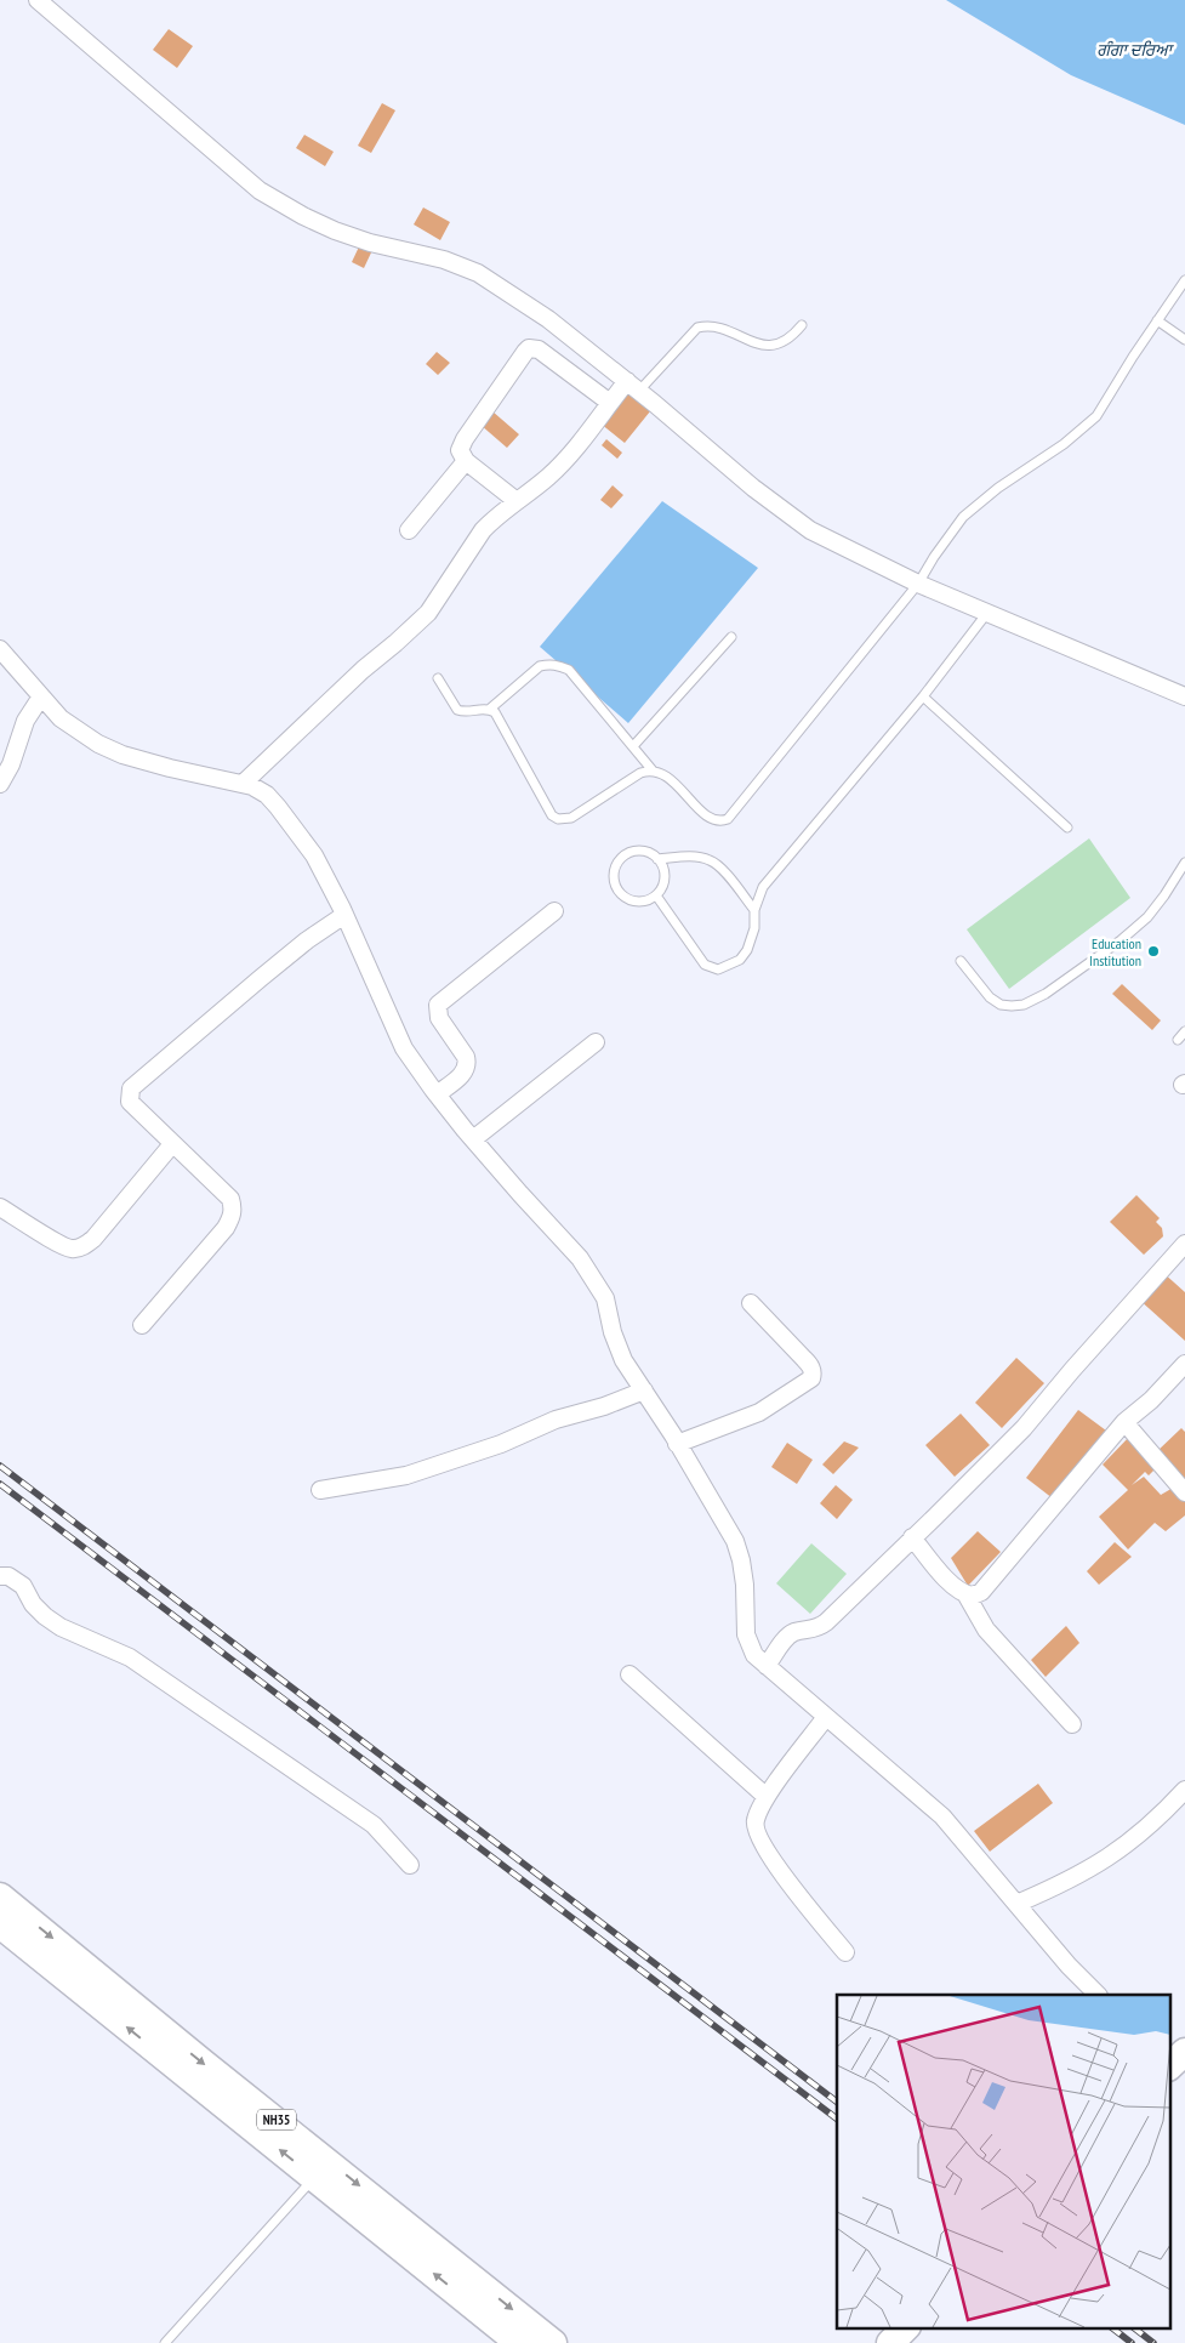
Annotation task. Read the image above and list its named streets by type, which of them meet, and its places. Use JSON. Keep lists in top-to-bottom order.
{
  "streets": {
    "highway": ["NH35"]
  },
  "water": ["ਗੰਗਾ ਦਰਿਆ"],
  "places": ["Education Institution"]
}
